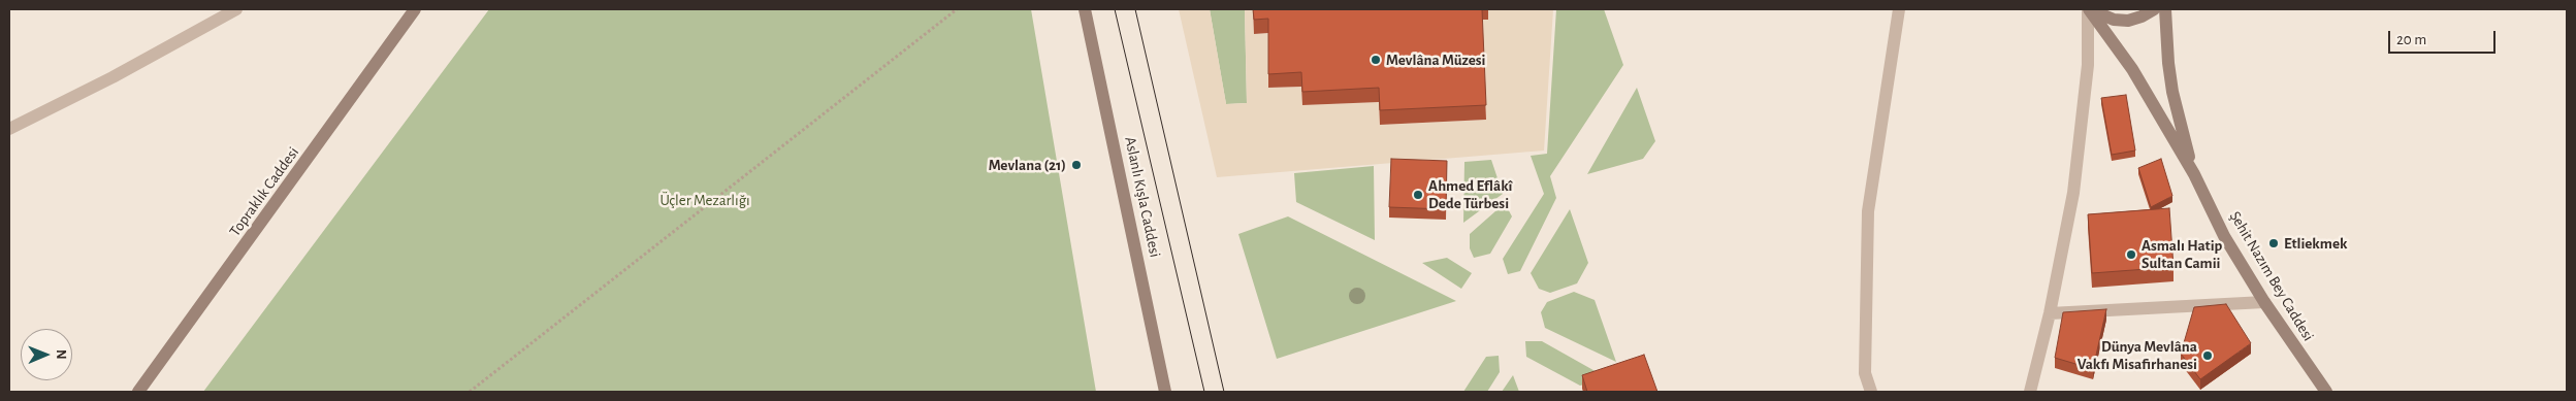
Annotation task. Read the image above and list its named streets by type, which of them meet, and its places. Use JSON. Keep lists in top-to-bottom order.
{
  "streets": {
    "main road": ["Topraklık Caddesi", "Aslanlı Kışla Caddesi", "Şehit Nazım Bey Caddesi"]
  },
  "parks": ["Üçler Mezarlığı"],
  "places": [
    "Mevlâna Müzesi",
    "Mevlana (21)",
    "Ahmed Eflâkî Dede Türbesi",
    "Etliekmek",
    "Asmalı Hatip Sultan Camii",
    "Dünya Mevlâna Vakfı Misafirhanesi"
  ],
  "scale_bar": "20 m",
  "north": "right"
}
